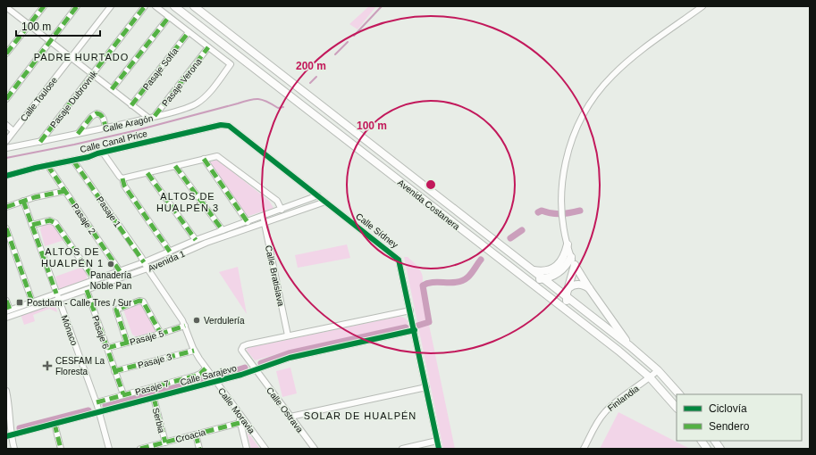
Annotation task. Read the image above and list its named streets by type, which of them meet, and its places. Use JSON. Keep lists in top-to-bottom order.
{
  "streets": {
    "main road": ["Avenida Costanera"],
    "street": [
      "Pasaje Sofía",
      "Pasaje Verona",
      "Calle Toulose",
      "Pasaje Dubrovnik",
      "Calle Aragón",
      "Calle Canal Price",
      "Pasaje 1",
      "Pasaje 2",
      "Calle Sídney",
      "Avenida 1",
      "Calle Bratislava",
      "Mónaco",
      "Pasaje 6",
      "Pasaje 5",
      "Pasaje 3",
      "Calle Sarajevo",
      "Pasaje 7",
      "Finlandia",
      "Calle Ostrava",
      "Calle Moravia",
      "Serbia",
      "Croacia"
    ]
  },
  "crossings": [
    ["Pasaje Verona", "Calle Aragón"],
    ["Pasaje Dubrovnik", "Calle Aragón"],
    ["Calle Canal Price", "Pasaje 1"],
    ["Calle Canal Price", "Pasaje 2"],
    ["Calle Canal Price", "Calle Sídney"],
    ["Avenida Costanera", "Finlandia"],
    ["Pasaje 1", "Avenida 1"],
    ["Pasaje 1", "Calle Moravia"],
    ["Pasaje 2", "Avenida 1"],
    ["Calle Sídney", "Avenida 1"],
    ["Calle Sídney", "Calle Sarajevo"],
    ["Avenida 1", "Calle Bratislava"],
    ["Avenida 1", "Mónaco"],
    ["Avenida 1", "Pasaje 6"],
    ["Avenida 1", "Calle Moravia"],
    ["Calle Bratislava", "Calle Sarajevo"],
    ["Mónaco", "Calle Sarajevo"],
    ["Mónaco", "Pasaje 7"],
    ["Pasaje 6", "Pasaje 5"],
    ["Pasaje 6", "Pasaje 3"],
    ["Pasaje 6", "Pasaje 7"],
    ["Pasaje 5", "Calle Moravia"],
    ["Pasaje 3", "Calle Moravia"],
    ["Calle Sarajevo", "Calle Ostrava"],
    ["Calle Sarajevo", "Calle Moravia"],
    ["Calle Sarajevo", "Serbia"],
    ["Pasaje 7", "Calle Moravia"],
    ["Serbia", "Croacia"]
  ],
  "districts": [
    "PADRE HURTADO",
    "ALTOS DE HUALPÉN 3",
    "ALTOS DE HUALPÉN 1",
    "SOLAR DE HUALPÉN"
  ],
  "places": {
    "other": ["Panadería Noble Pan", "Verdulería"],
    "transit": ["Postdam - Calle Tres / Sur"],
    "health": ["CESFAM La Floresta"]
  },
  "legend": ["Ciclovía", "Sendero"],
  "scale_bar": "100 m",
  "rings": ["200 m", "100 m"]
}
